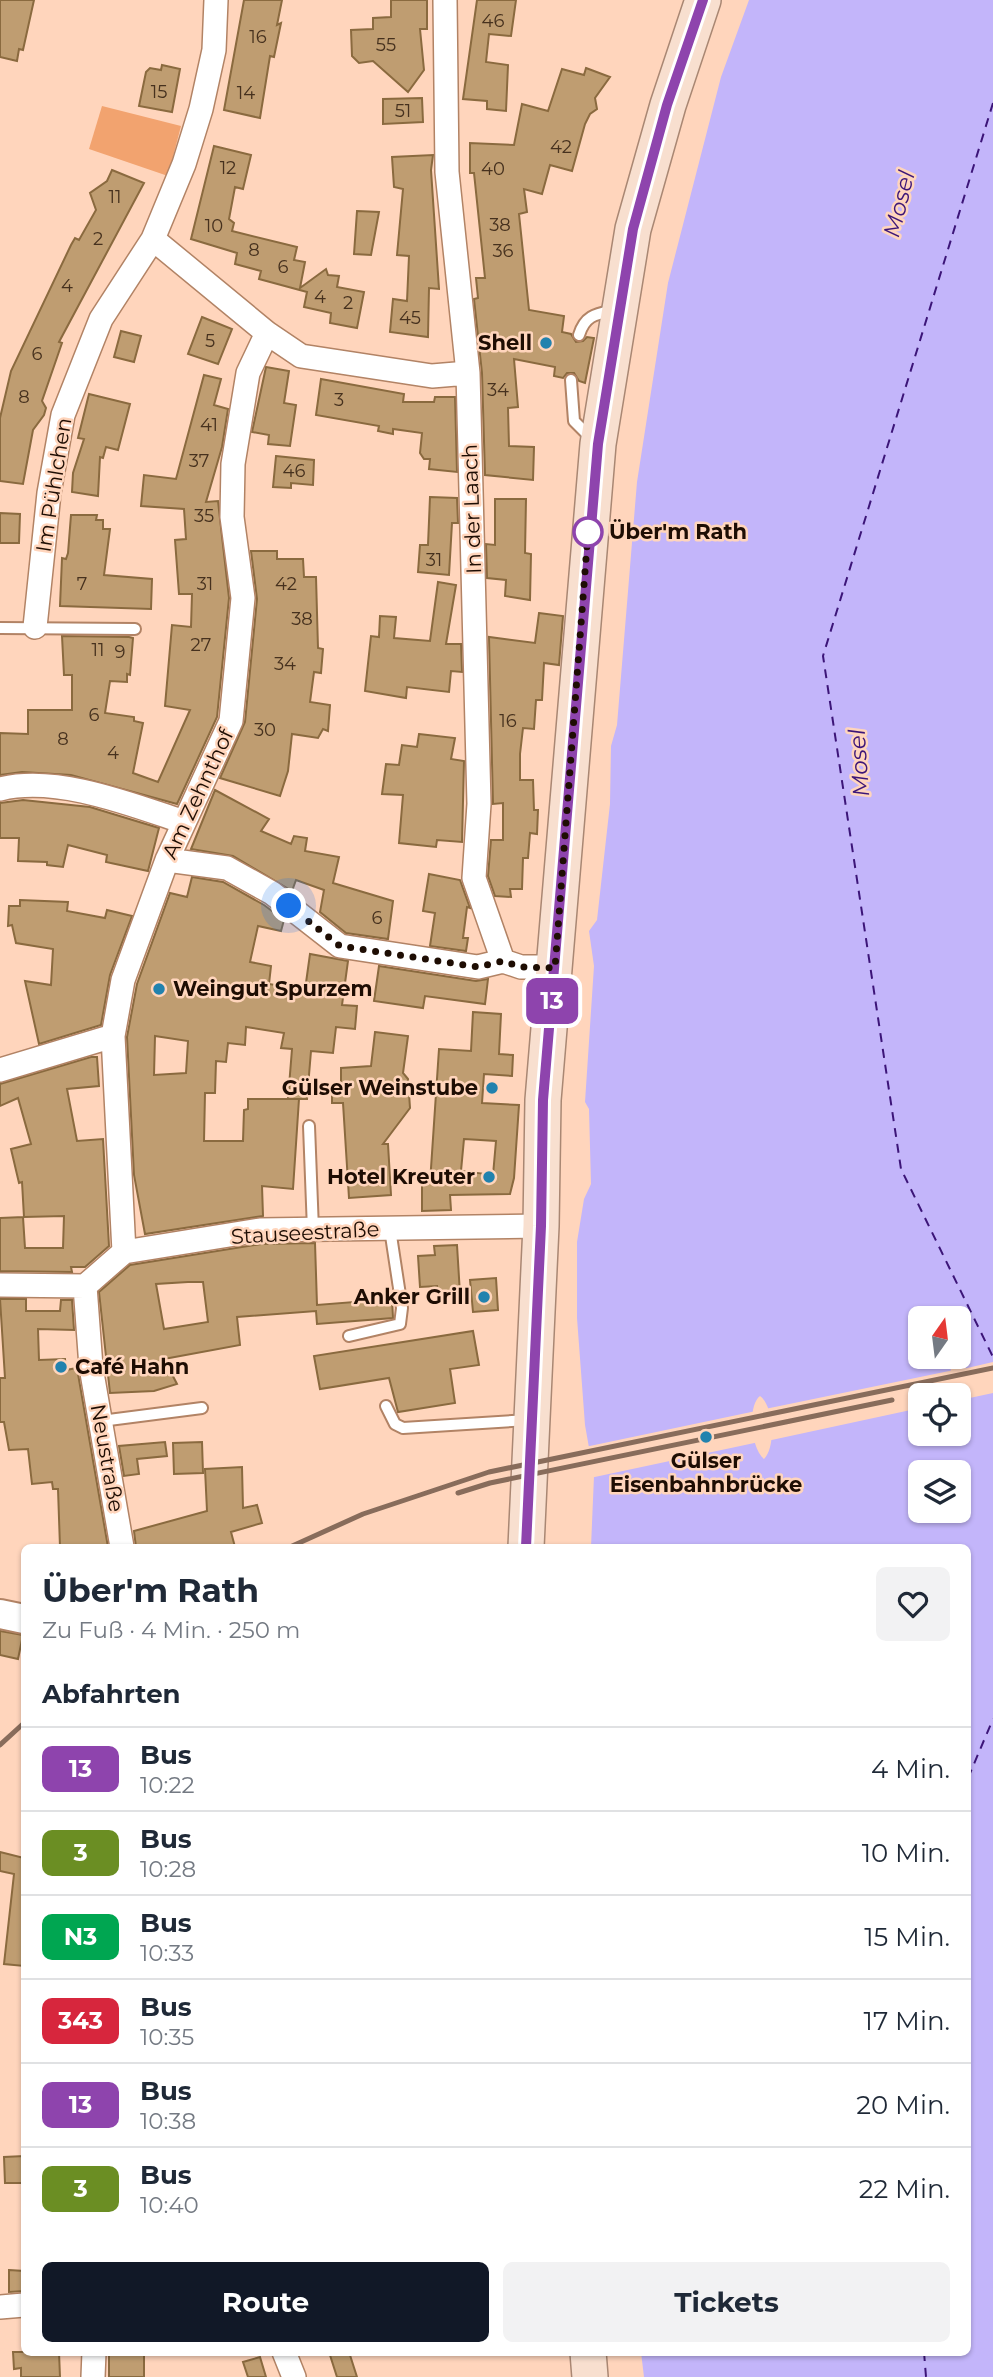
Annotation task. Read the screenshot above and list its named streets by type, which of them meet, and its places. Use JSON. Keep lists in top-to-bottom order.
{
  "streets": {
    "street": [
      "Im Pühlchen",
      "In der Laach",
      "Am Zehnthof",
      "Stauseestraße",
      "Neustraße"
    ]
  },
  "crossings": [
    ["Am Zehnthof", "Stauseestraße"]
  ],
  "water": ["Mosel"],
  "places": [
    "Shell",
    "Über'm Rath",
    "Weingut Spurzem",
    "Gülser Weinstube",
    "Hotel Kreuter",
    "Anker Grill",
    "Café Hahn",
    "Gülser Eisenbahnbrücke"
  ],
  "lines": ["bus line 13"],
  "house_numbers": [
    "46",
    "16",
    "55",
    "15",
    "14",
    "51",
    "42",
    "12",
    "40",
    "11",
    "38",
    "10",
    "2",
    "8",
    "36",
    "6",
    "4",
    "4",
    "2",
    "45",
    "5",
    "6",
    "34",
    "8",
    "3",
    "41",
    "37",
    "46",
    "35",
    "31",
    "7",
    "31",
    "42",
    "38",
    "27",
    "11",
    "9",
    "34",
    "6",
    "16",
    "30",
    "8",
    "4",
    "6"
  ],
  "north": "top",
  "page": {
    "on_map": "13",
    "heading": [
      ["Über'm Rath", "Zu Fuß · 4 Min. · 250 m"],
      "Abfahrten"
    ],
    "list": [
      {
        "mark": "13",
        "name": "Bus",
        "note": "10:22",
        "value": "4 Min."
      },
      {
        "mark": "3",
        "name": "Bus",
        "note": "10:28",
        "value": "10 Min."
      },
      {
        "mark": "N3",
        "name": "Bus",
        "note": "10:33",
        "value": "15 Min."
      },
      {
        "mark": "343",
        "name": "Bus",
        "note": "10:35",
        "value": "17 Min."
      },
      {
        "mark": "13",
        "name": "Bus",
        "note": "10:38",
        "value": "20 Min."
      },
      {
        "mark": "3",
        "name": "Bus",
        "note": "10:40",
        "value": "22 Min."
      }
    ],
    "buttons": ["Route", "Tickets"]
  }
}
